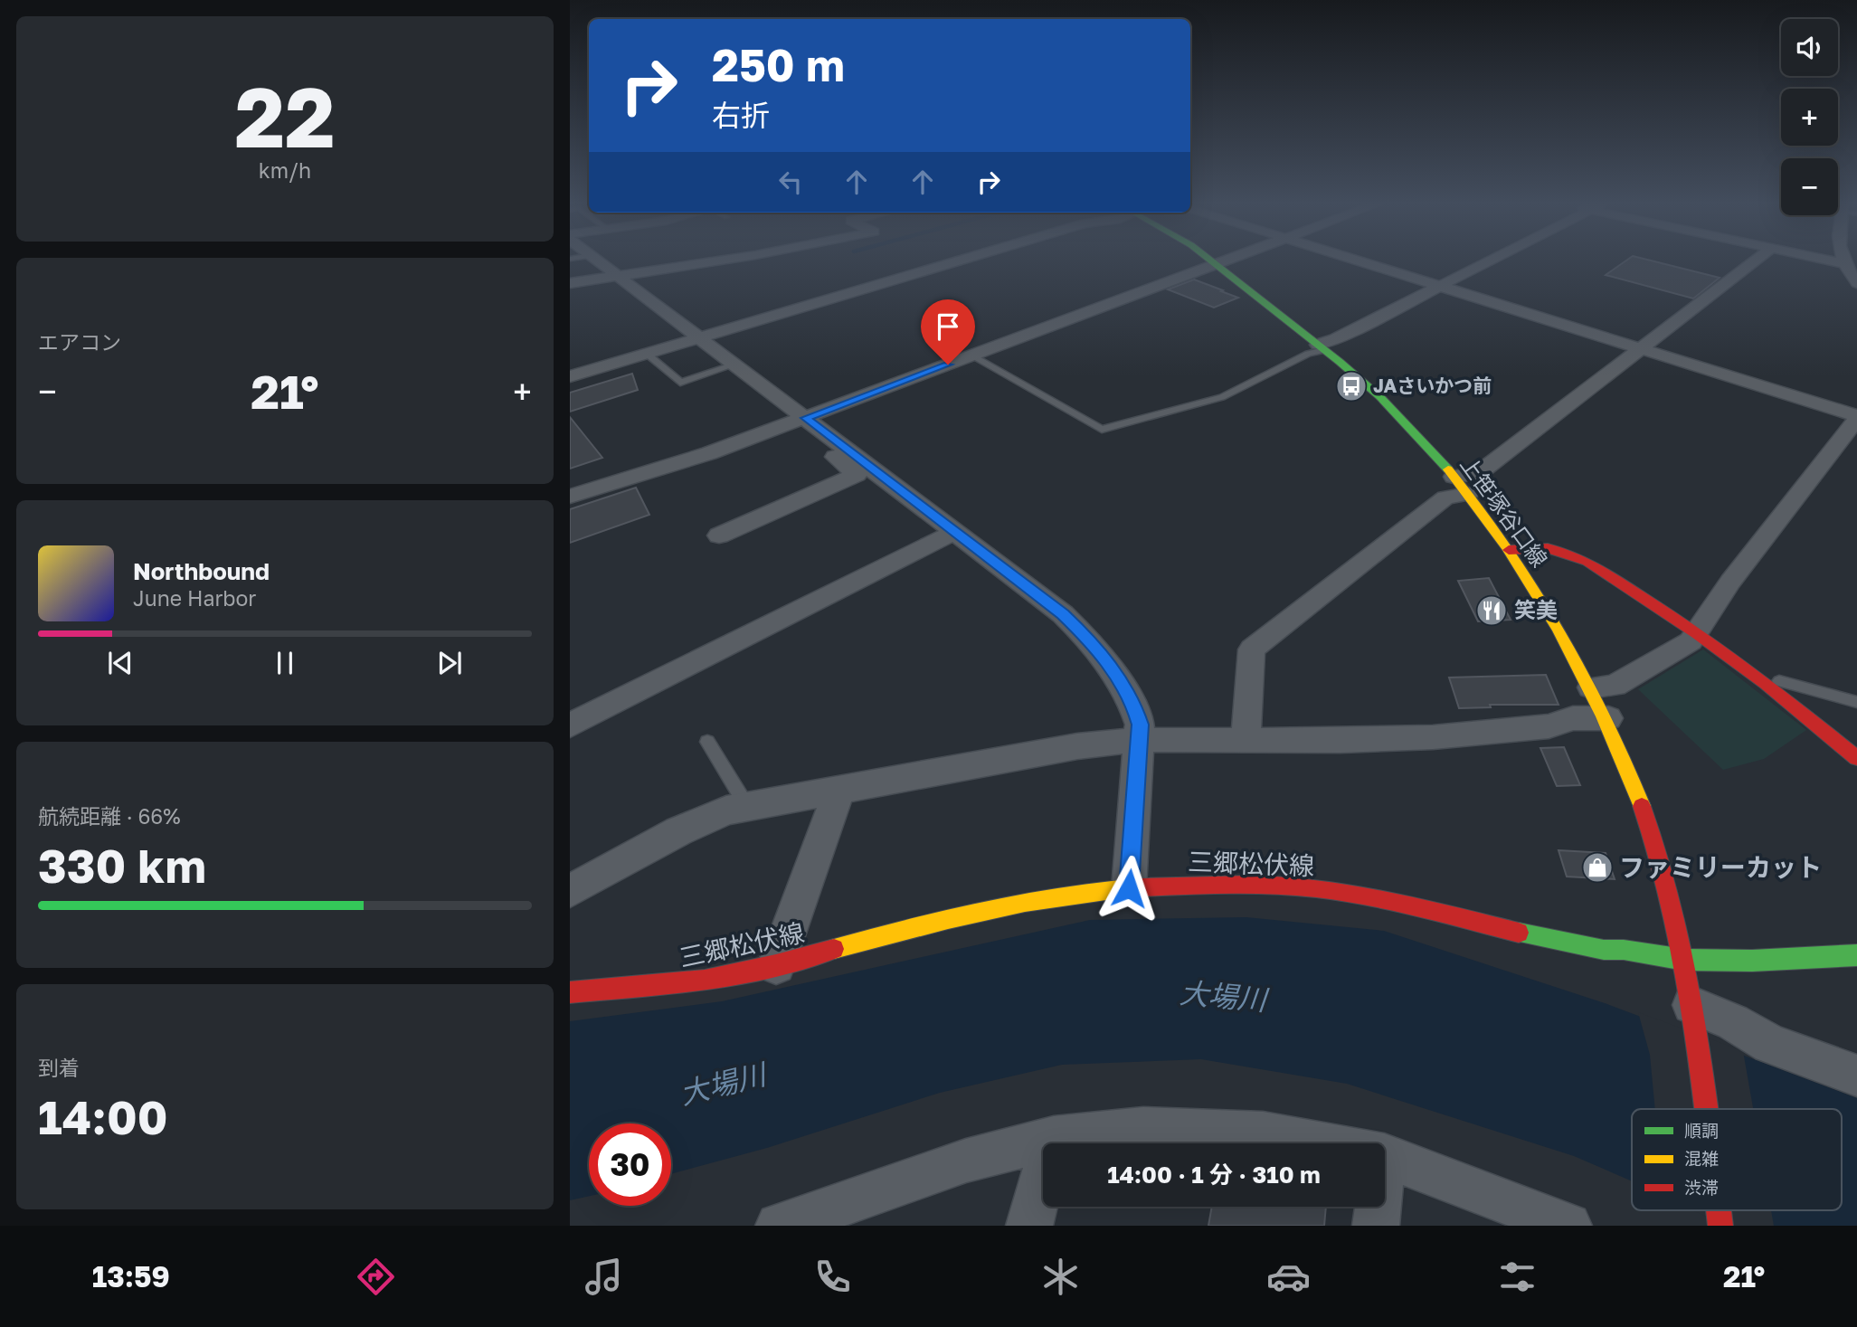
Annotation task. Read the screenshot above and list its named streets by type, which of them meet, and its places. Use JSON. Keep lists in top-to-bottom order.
{
  "streets": {
    "main road": ["上笹塚谷口線", "三郷松伏線"]
  },
  "crossings": [
    ["上笹塚谷口線", "三郷松伏線"]
  ],
  "water": ["大場川"],
  "places": {
    "bus stop": ["JAさいかつ前"],
    "restaurant": ["笑美"],
    "shop": ["ファミリーカット"]
  },
  "legend": ["順調", "混雑", "渋滞"],
  "page": {
    "tile": [
      ["22", "km/h"],
      "エアコン",
      ["航続距離 · 66%", "330 km"],
      ["到着", "14:00"]
    ],
    "map_buttons": ["+", "−"],
    "turn": ["250 m", "右折"],
    "heat": ["−", "21°", "+"],
    "song": ["Northbound", "June Harbor"],
    "limit": "30",
    "trip": "14:00 · 1 分 · 310 m",
    "tabs": ["13:59", "21°"]
  }
}
